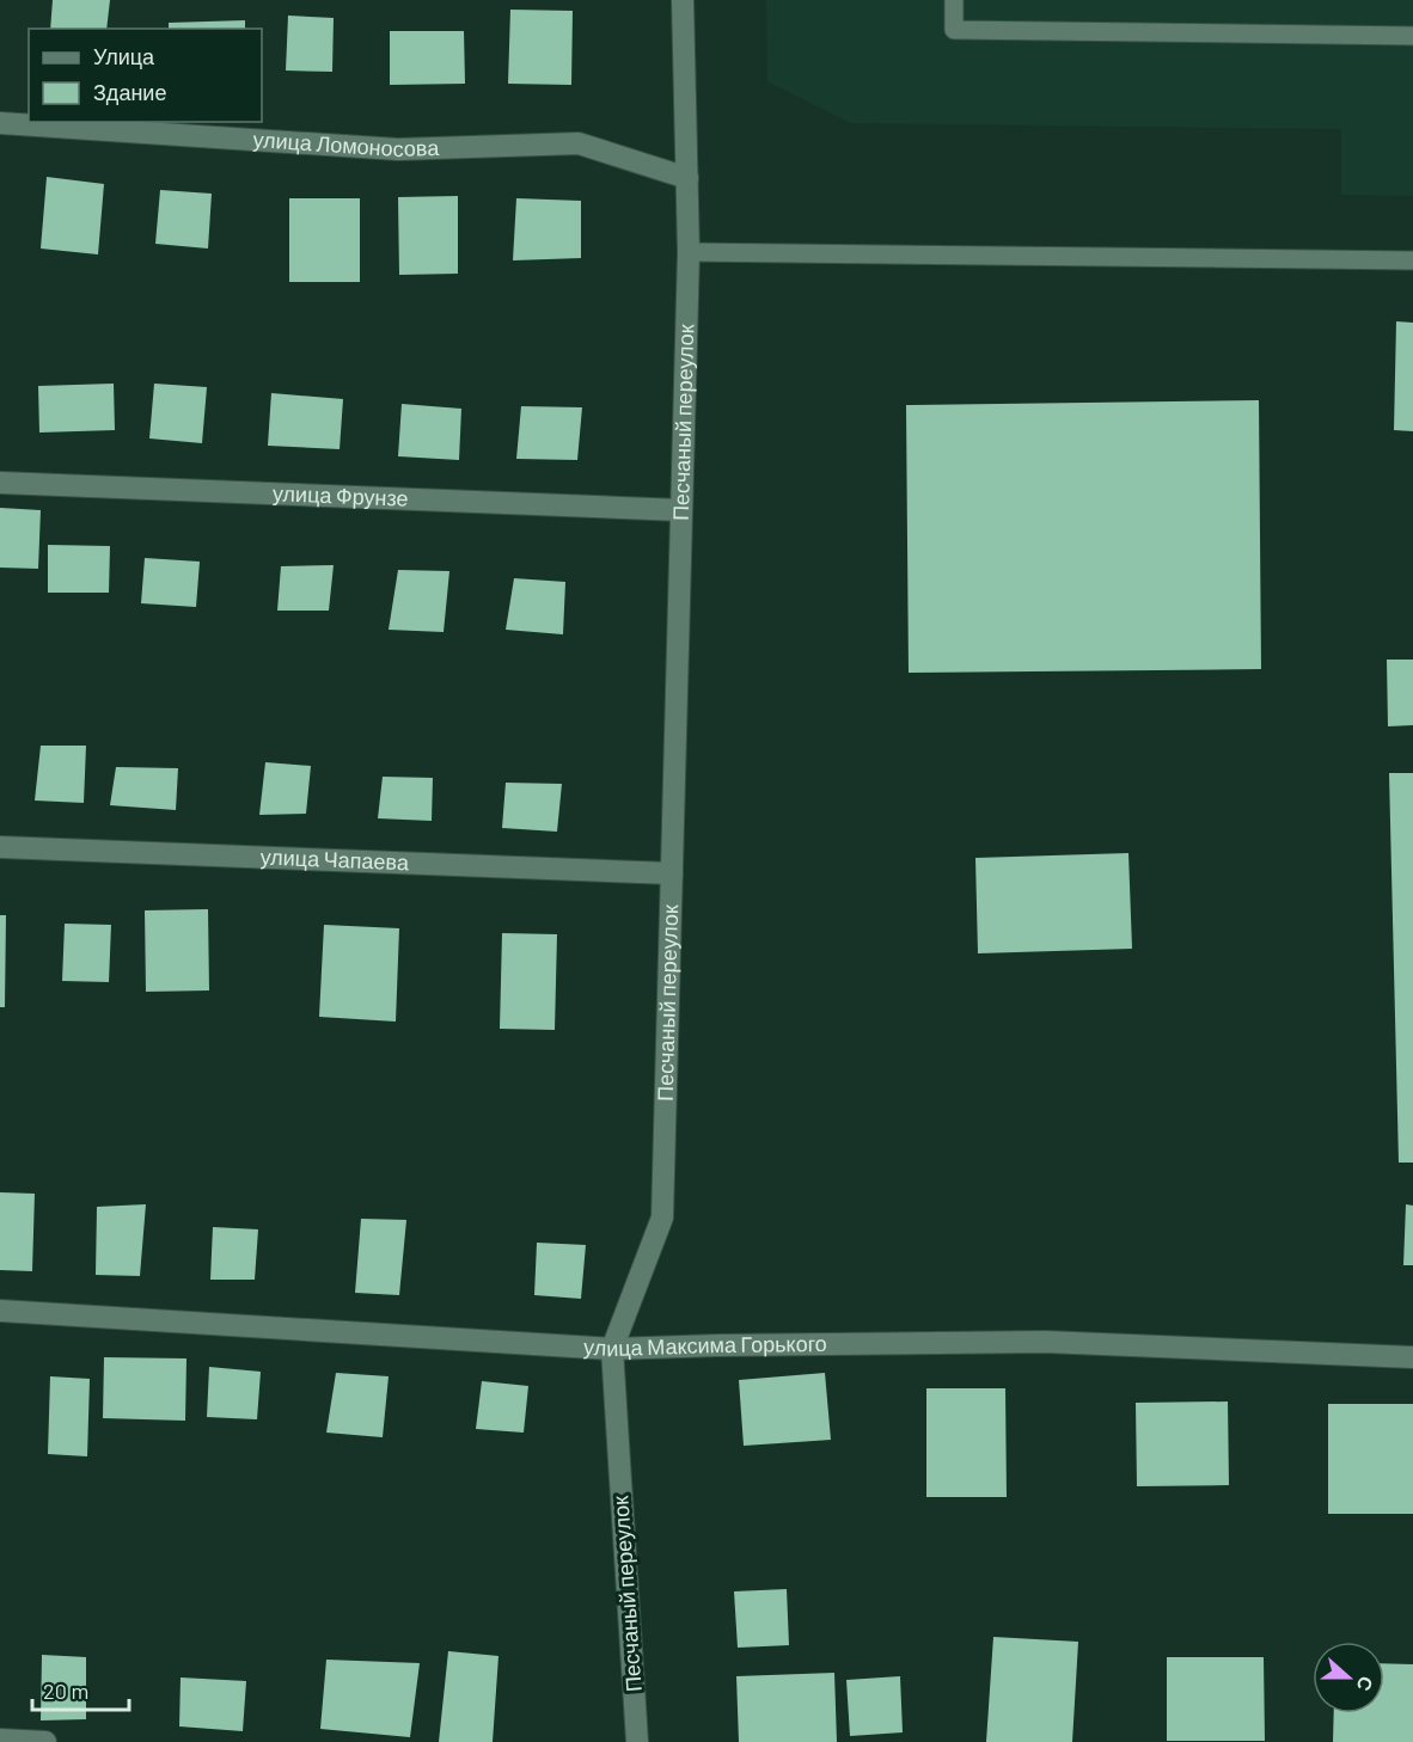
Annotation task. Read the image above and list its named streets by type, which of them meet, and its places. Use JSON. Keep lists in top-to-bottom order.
{
  "streets": {
    "street": [
      "улица Ломоносова",
      "Песчаный переулок",
      "улица Фрунзе",
      "улица Чапаева",
      "улица Максима Горького"
    ]
  },
  "crossings": [
    ["улица Ломоносова", "Песчаный переулок"],
    ["Песчаный переулок", "улица Фрунзе"],
    ["Песчаный переулок", "улица Чапаева"],
    ["Песчаный переулок", "улица Максима Горького"]
  ],
  "legend": ["Улица", "Здание"],
  "scale_bar": "20 m",
  "north": "right"
}
